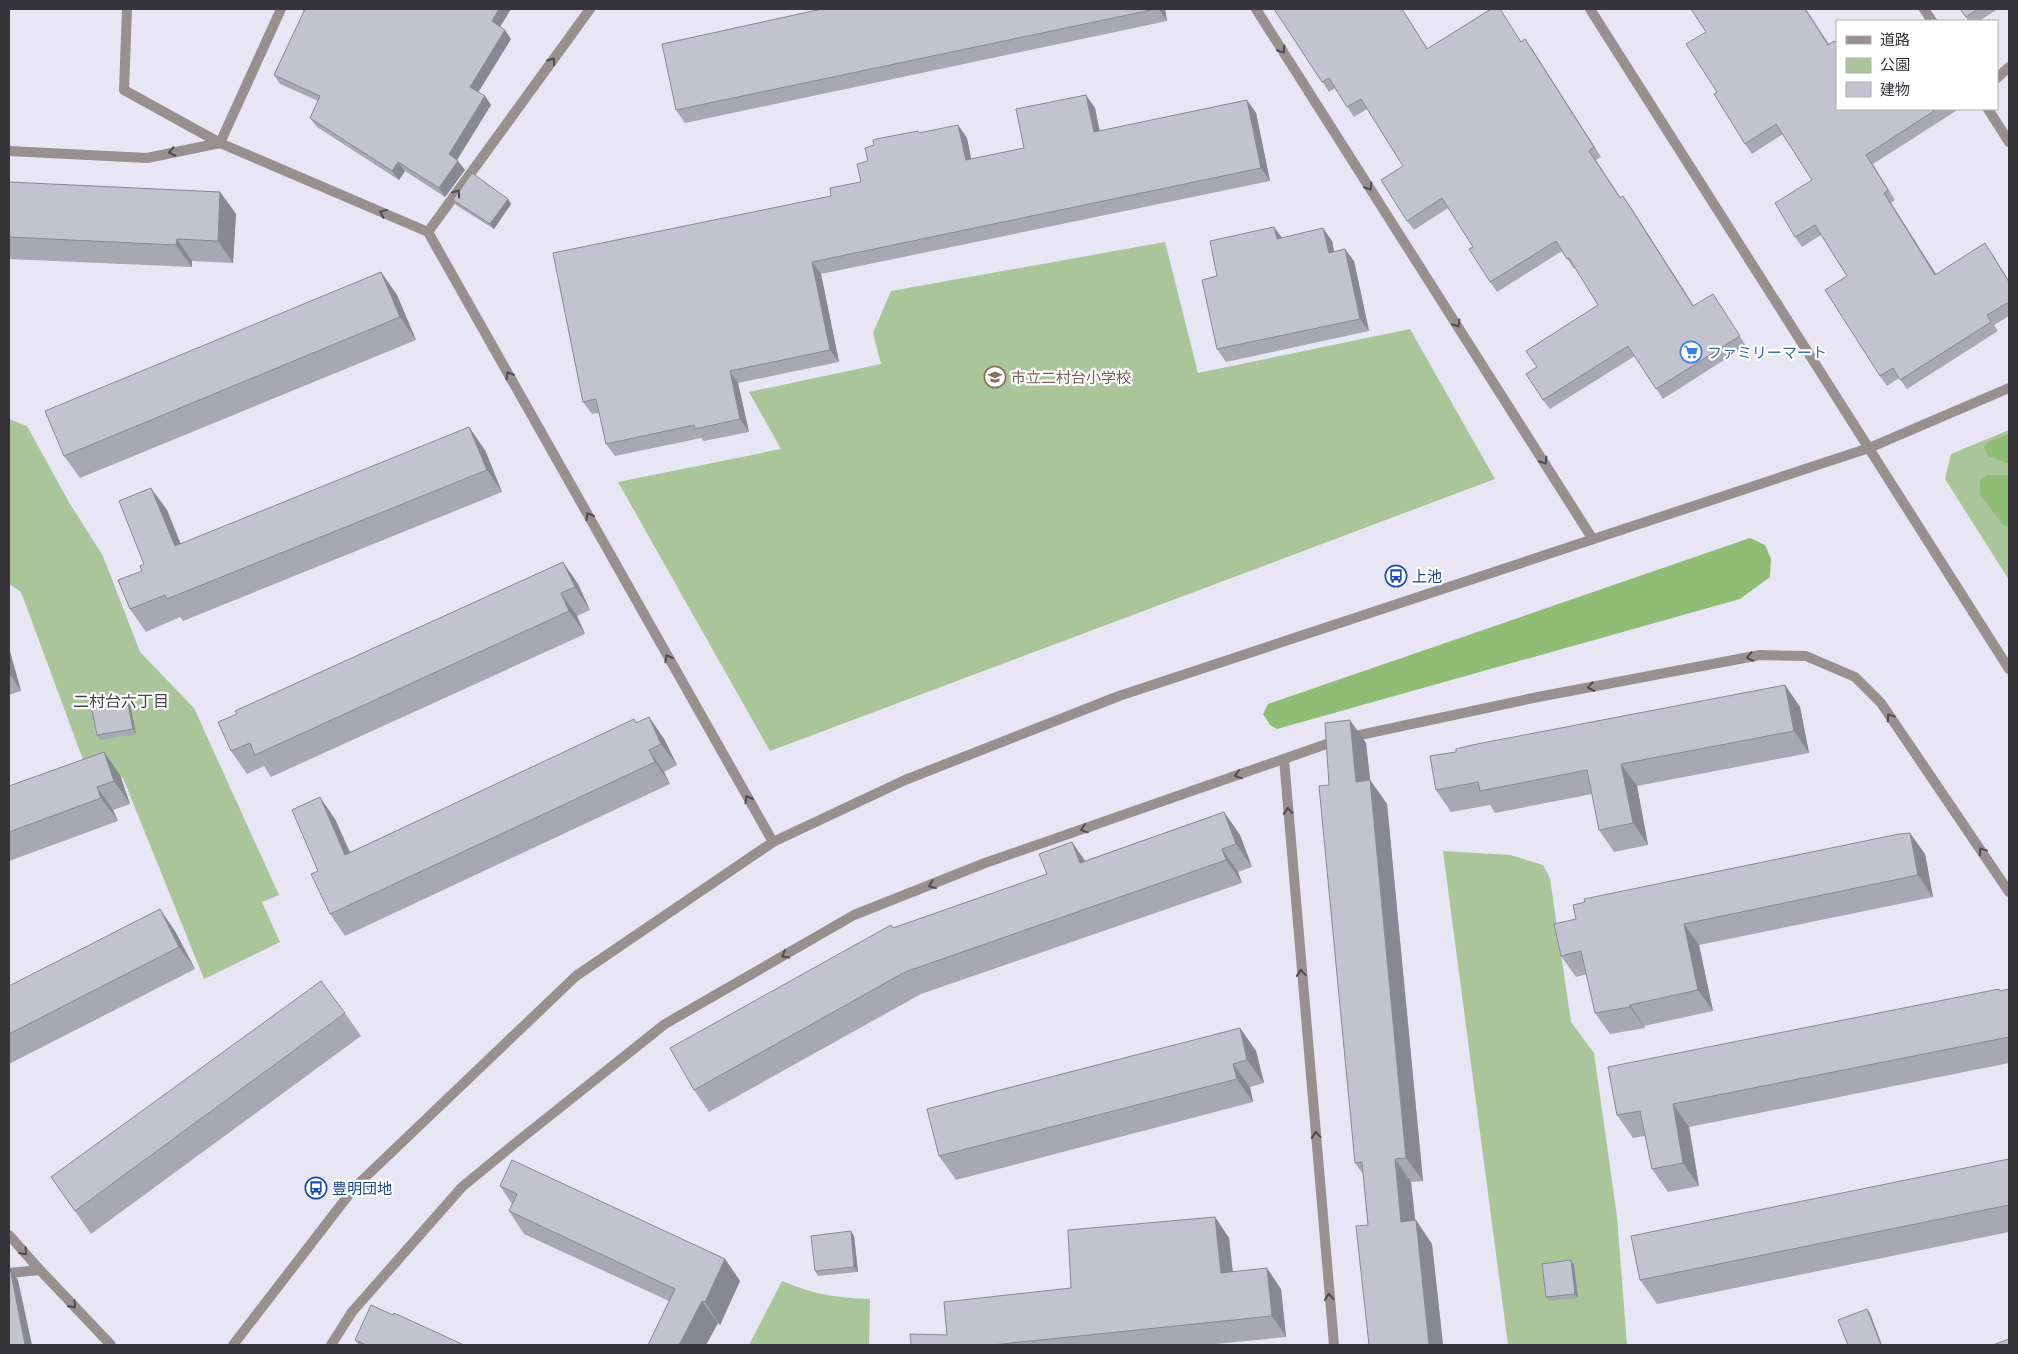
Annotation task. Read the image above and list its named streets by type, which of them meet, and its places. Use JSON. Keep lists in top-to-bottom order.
{
  "districts": ["二村台六丁目"],
  "places": {
    "supermarket": ["ファミリーマート"],
    "school or university": ["市立二村台小学校"],
    "bus stop": ["上池", "豊明団地"]
  },
  "legend": ["道路", "公園", "建物"]
}
